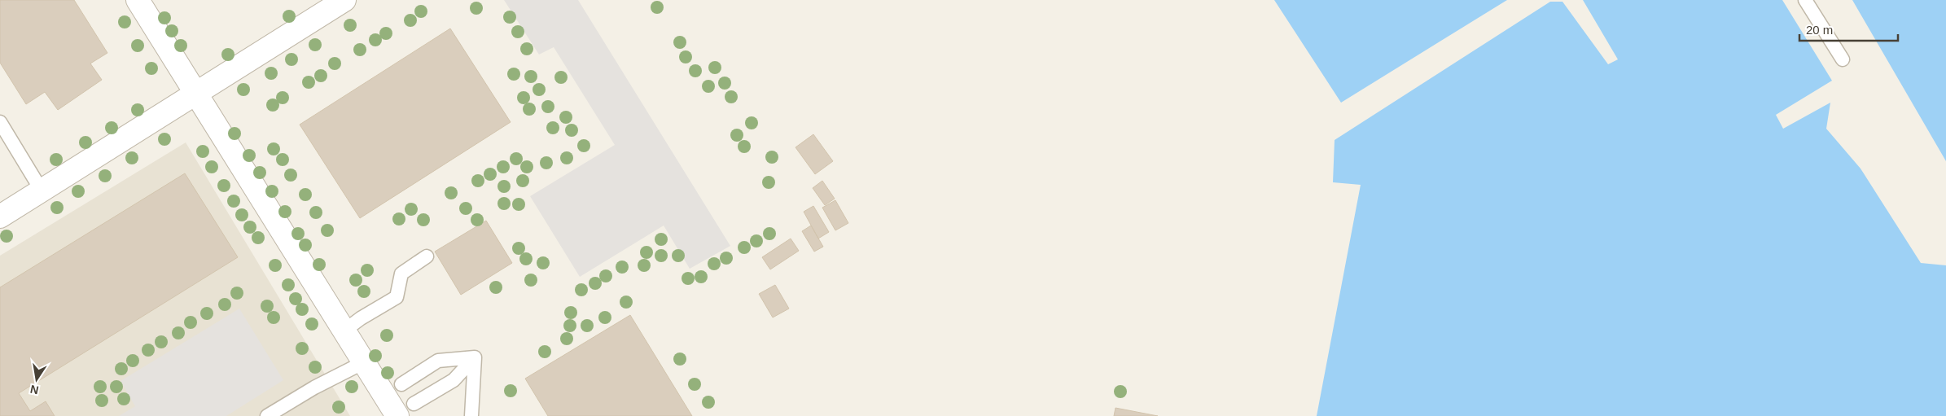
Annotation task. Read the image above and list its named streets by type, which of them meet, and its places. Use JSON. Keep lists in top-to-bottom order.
{
  "scale_bar": "20 m",
  "north": "bottom"
}
